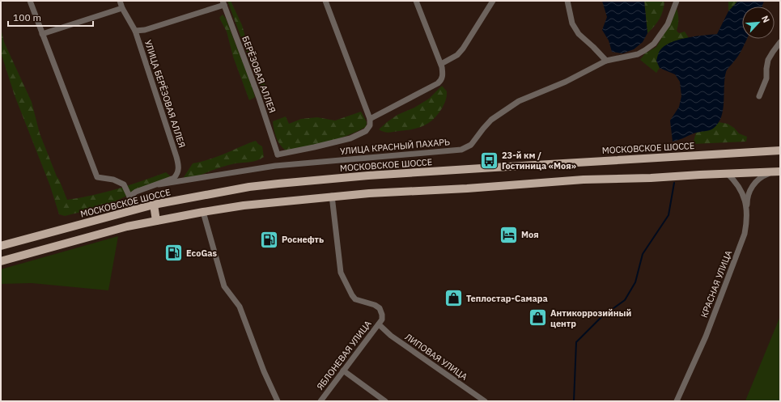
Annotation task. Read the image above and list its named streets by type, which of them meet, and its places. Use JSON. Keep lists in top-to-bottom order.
{
  "streets": {
    "main road": ["МОСКОВСКОЕ ШОССЕ"],
    "street": [
      "БЕРЁЗОВАЯ АЛЛЕЯ",
      "УЛИЦА БЕРЁЗОВАЯ АЛЛЕЯ",
      "УЛИЦА КРАСНЫЙ ПАХАРЬ",
      "КРАСНАЯ УЛИЦА",
      "ЯБЛОНЕВАЯ УЛИЦА",
      "ЛИПОВАЯ УЛИЦА"
    ]
  },
  "crossings": [
    ["УЛИЦА БЕРЁЗОВАЯ АЛЛЕЯ", "УЛИЦА КРАСНЫЙ ПАХАРЬ"],
    ["ЯБЛОНЕВАЯ УЛИЦА", "ЛИПОВАЯ УЛИЦА"]
  ],
  "places": {
    "bus stop": ["23-й км / Гостиница «Моя»"],
    "hotel": ["Моя"],
    "fuel station": ["Роснефть", "EcoGas"],
    "shop": ["Теплостар-Самара", "Антикоррозийный центр"]
  },
  "scale_bar": "100 m",
  "north": "top right"
}
